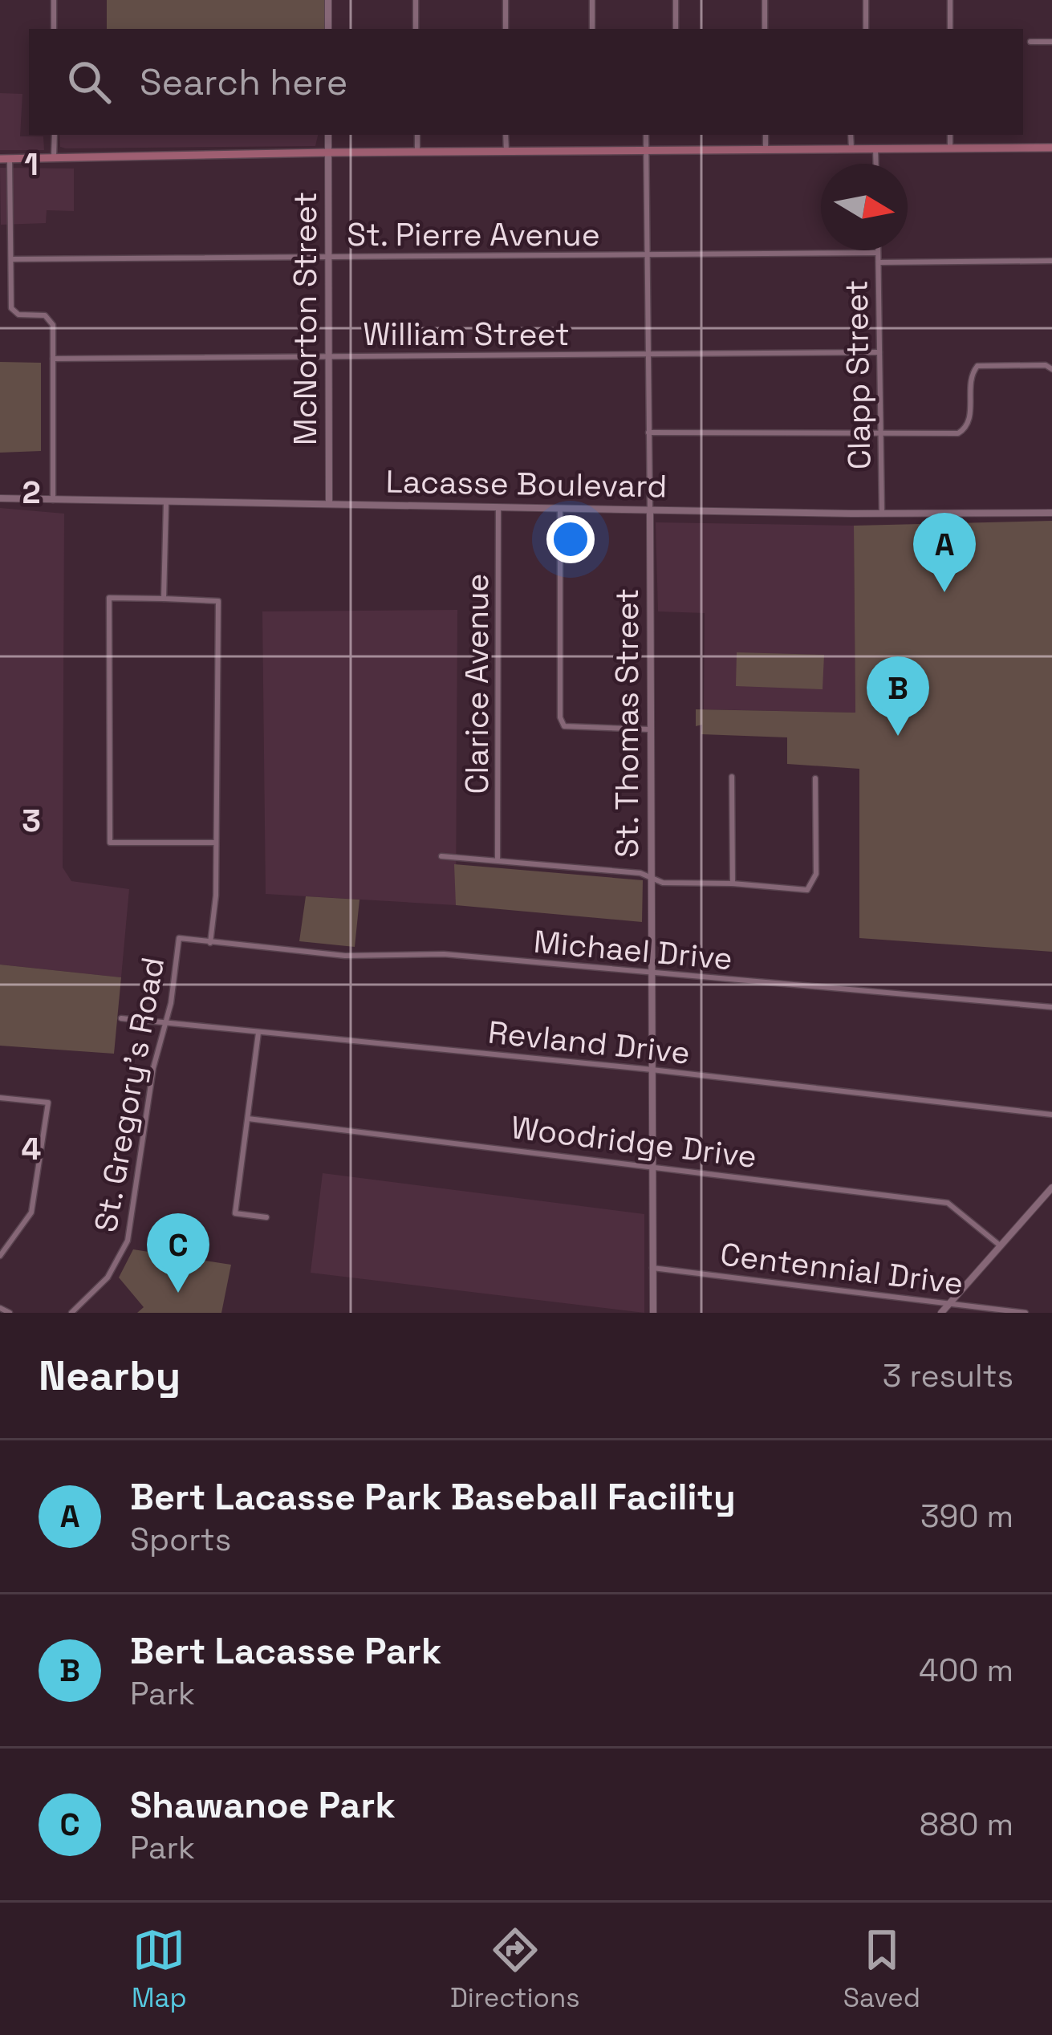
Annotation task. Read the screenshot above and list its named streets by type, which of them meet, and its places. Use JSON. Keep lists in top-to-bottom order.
{
  "streets": {
    "street": [
      "St. Pierre Avenue",
      "McNorton Street",
      "William Street",
      "Clapp Street",
      "Lacasse Boulevard",
      "Clarice Avenue",
      "St. Thomas Street",
      "Michael Drive",
      "Revland Drive",
      "St. Gregory's Road",
      "Woodridge Drive",
      "Centennial Drive"
    ]
  },
  "crossings": [
    ["St. Pierre Avenue", "McNorton Street"],
    ["St. Pierre Avenue", "Clapp Street"],
    ["St. Pierre Avenue", "St. Thomas Street"],
    ["McNorton Street", "William Street"],
    ["McNorton Street", "Lacasse Boulevard"],
    ["William Street", "Clapp Street"],
    ["William Street", "St. Thomas Street"],
    ["Clapp Street", "Lacasse Boulevard"],
    ["Lacasse Boulevard", "Clarice Avenue"],
    ["Lacasse Boulevard", "St. Thomas Street"],
    ["St. Thomas Street", "Michael Drive"],
    ["St. Thomas Street", "Revland Drive"],
    ["St. Thomas Street", "Woodridge Drive"],
    ["St. Thomas Street", "Centennial Drive"],
    ["Michael Drive", "St. Gregory's Road"],
    ["Revland Drive", "St. Gregory's Road"]
  ],
  "north": "right",
  "page": {
    "search": "Search here",
    "pins": ["A", "B", "C"],
    "heading": ["Nearby", "3 results"],
    "list": [
      {
        "mark": "A",
        "name": "Bert Lacasse Park Baseball Facility",
        "note": "Sports",
        "value": "390 m"
      },
      {
        "mark": "B",
        "name": "Bert Lacasse Park",
        "note": "Park",
        "value": "400 m"
      },
      {
        "mark": "C",
        "name": "Shawanoe Park",
        "note": "Park",
        "value": "880 m"
      }
    ],
    "nav": ["Map", "Directions", "Saved"]
  },
  "grid": {
    "rows": [
      "1",
      "2",
      "3",
      "4"
    ]
  }
}
